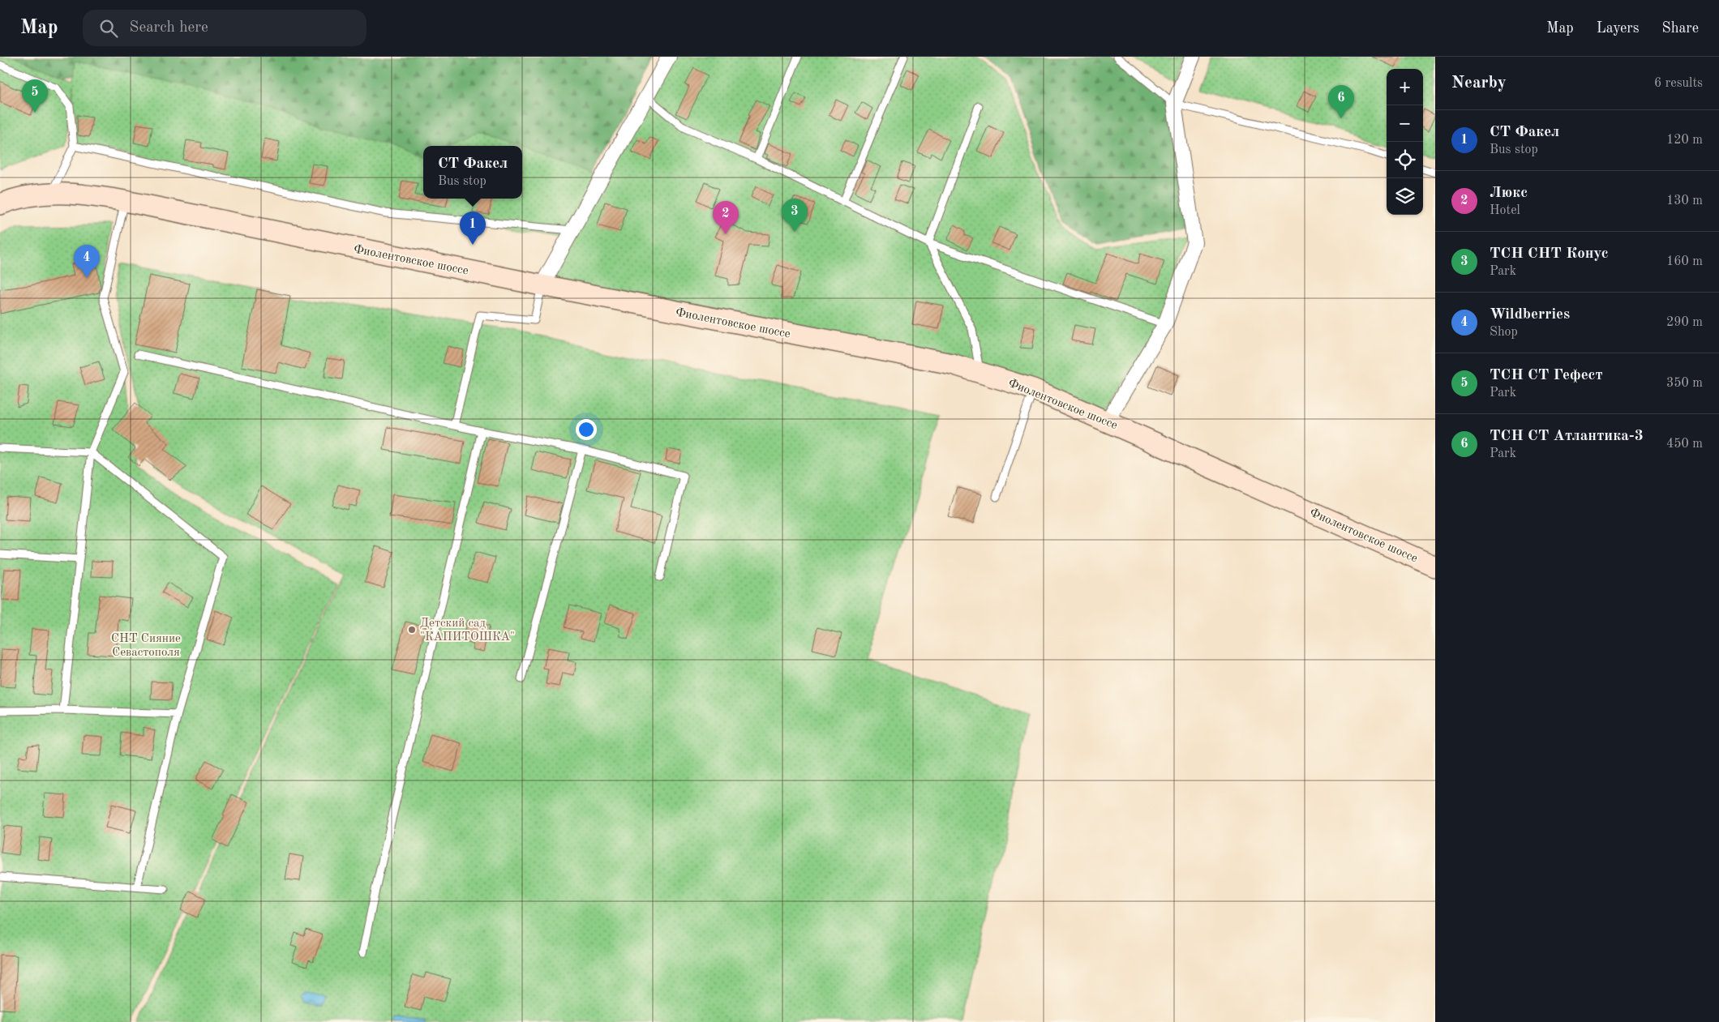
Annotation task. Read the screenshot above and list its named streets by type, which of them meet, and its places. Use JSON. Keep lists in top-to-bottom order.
{
  "streets": {
    "main road": ["Фиолентовское шоссе"]
  },
  "parks": ["СНТ Сияние Севастополя"],
  "places": ["Детский сад \"КАПИТОШКА\""],
  "page": {
    "header": "Map",
    "search": "Search here",
    "nav": ["Map", "Layers", "Share"],
    "heading": ["Nearby", "6 results"],
    "map_buttons": ["+", "−"],
    "pins": [
      "5",
      "6",
      "3",
      "2",
      "1",
      "4"
    ],
    "list": [
      {
        "mark": "1",
        "name": "СТ Факел",
        "note": "Bus stop",
        "value": "120 m"
      },
      {
        "mark": "2",
        "name": "Люкс",
        "note": "Hotel",
        "value": "130 m"
      },
      {
        "mark": "3",
        "name": "ТСН СНТ Конус",
        "note": "Park",
        "value": "160 m"
      },
      {
        "mark": "4",
        "name": "Wildberries",
        "note": "Shop",
        "value": "290 m"
      },
      {
        "mark": "5",
        "name": "ТСН СТ Гефест",
        "note": "Park",
        "value": "350 m"
      },
      {
        "mark": "6",
        "name": "ТСН СТ Атлантика-3",
        "note": "Park",
        "value": "450 m"
      }
    ],
    "popup": ["СТ Факел", "Bus stop"]
  }
}
